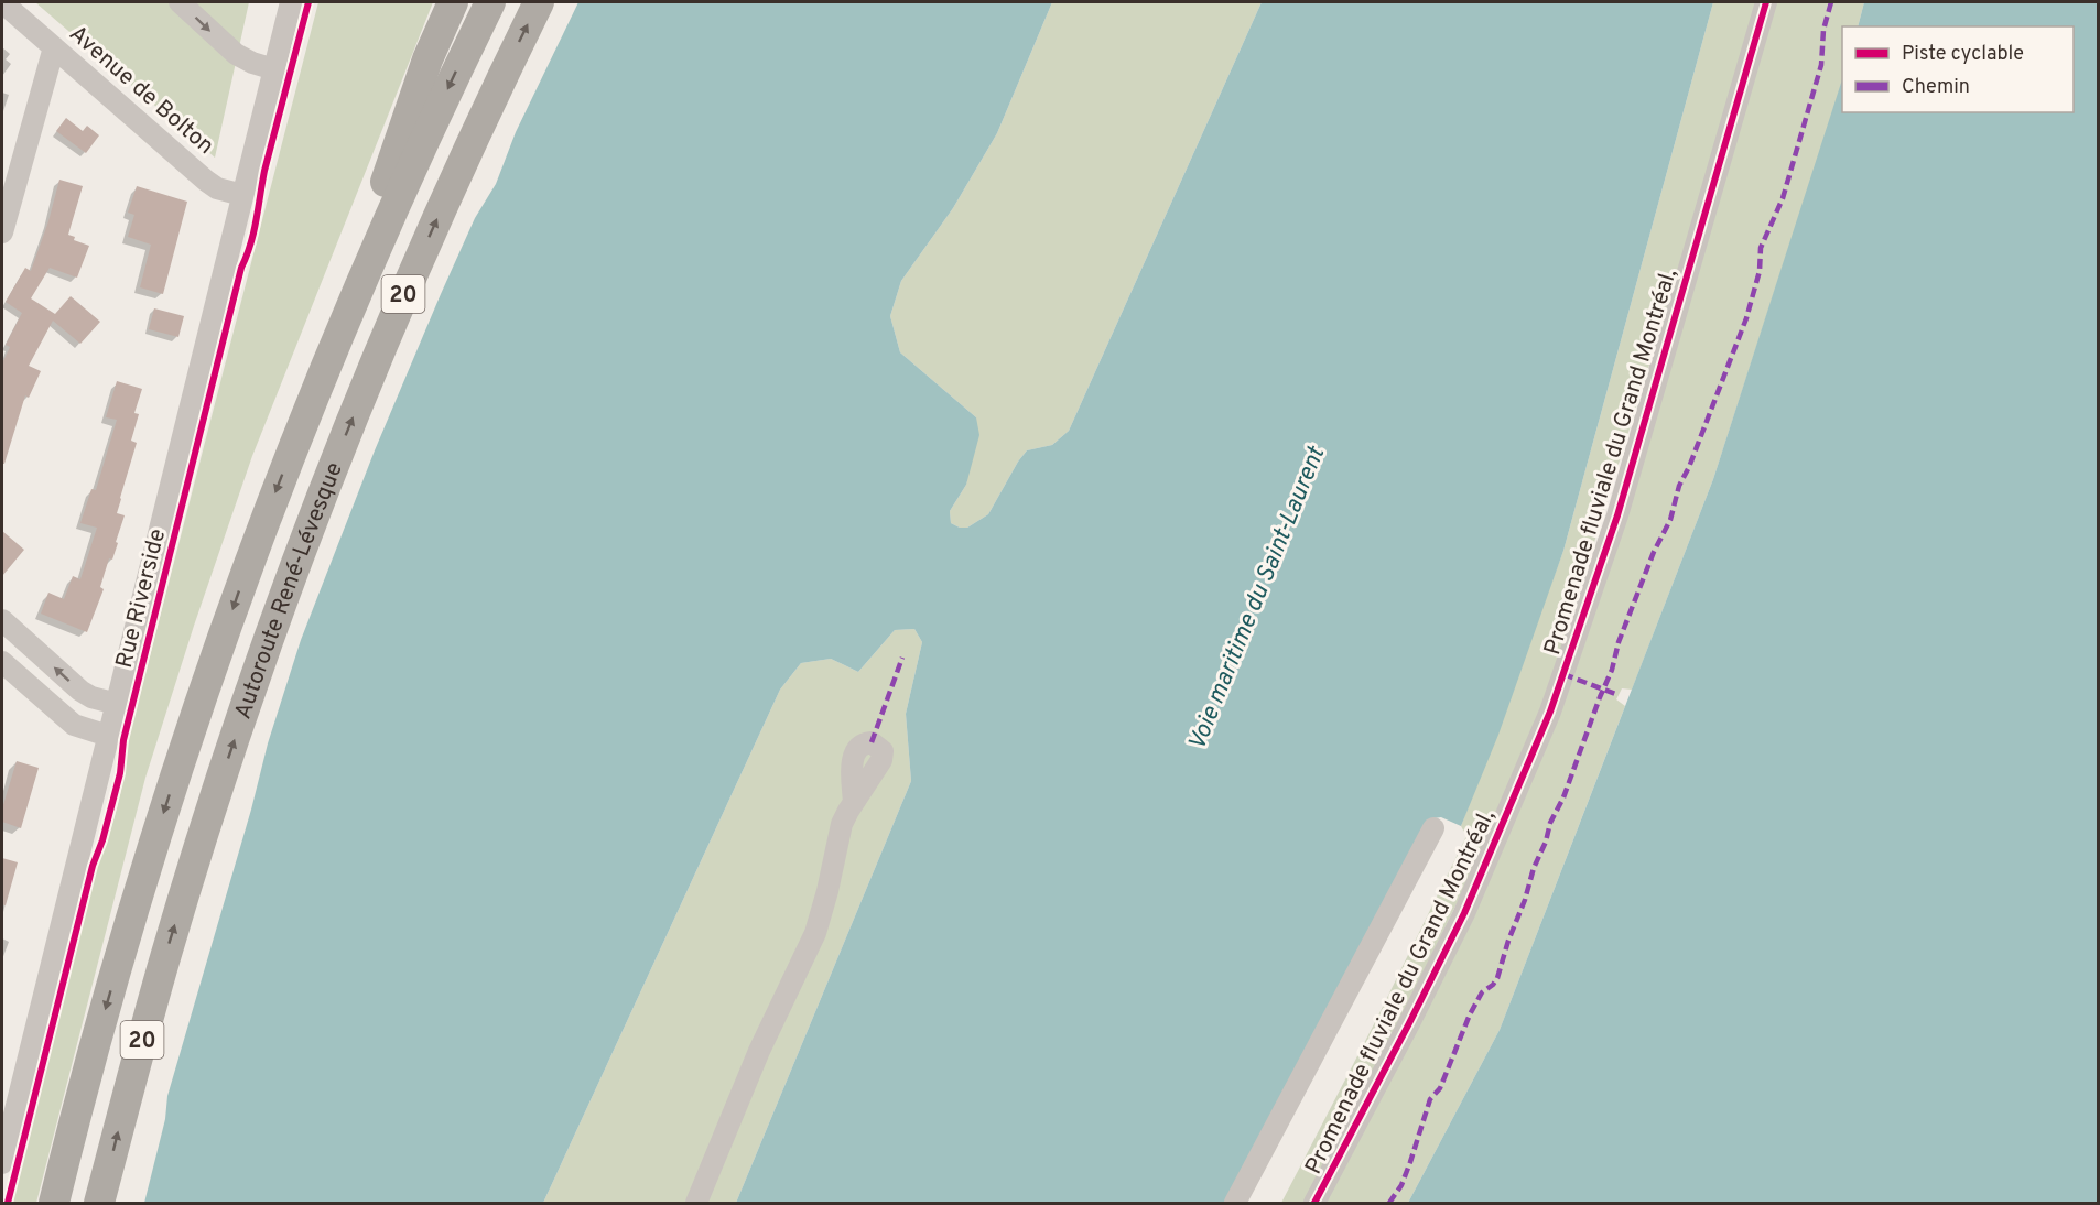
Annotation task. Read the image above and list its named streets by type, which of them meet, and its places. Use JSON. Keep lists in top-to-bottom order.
{
  "streets": {
    "highway": ["20", "Autoroute René-Lévesque"],
    "street": ["Avenue de Bolton", "Promenade fluviale du Grand Montréal,", "Rue Riverside"]
  },
  "crossings": [
    ["Avenue de Bolton", "Rue Riverside"]
  ],
  "water": ["Voie maritime du Saint-Laurent"],
  "legend": ["Piste cyclable", "Chemin"]
}
